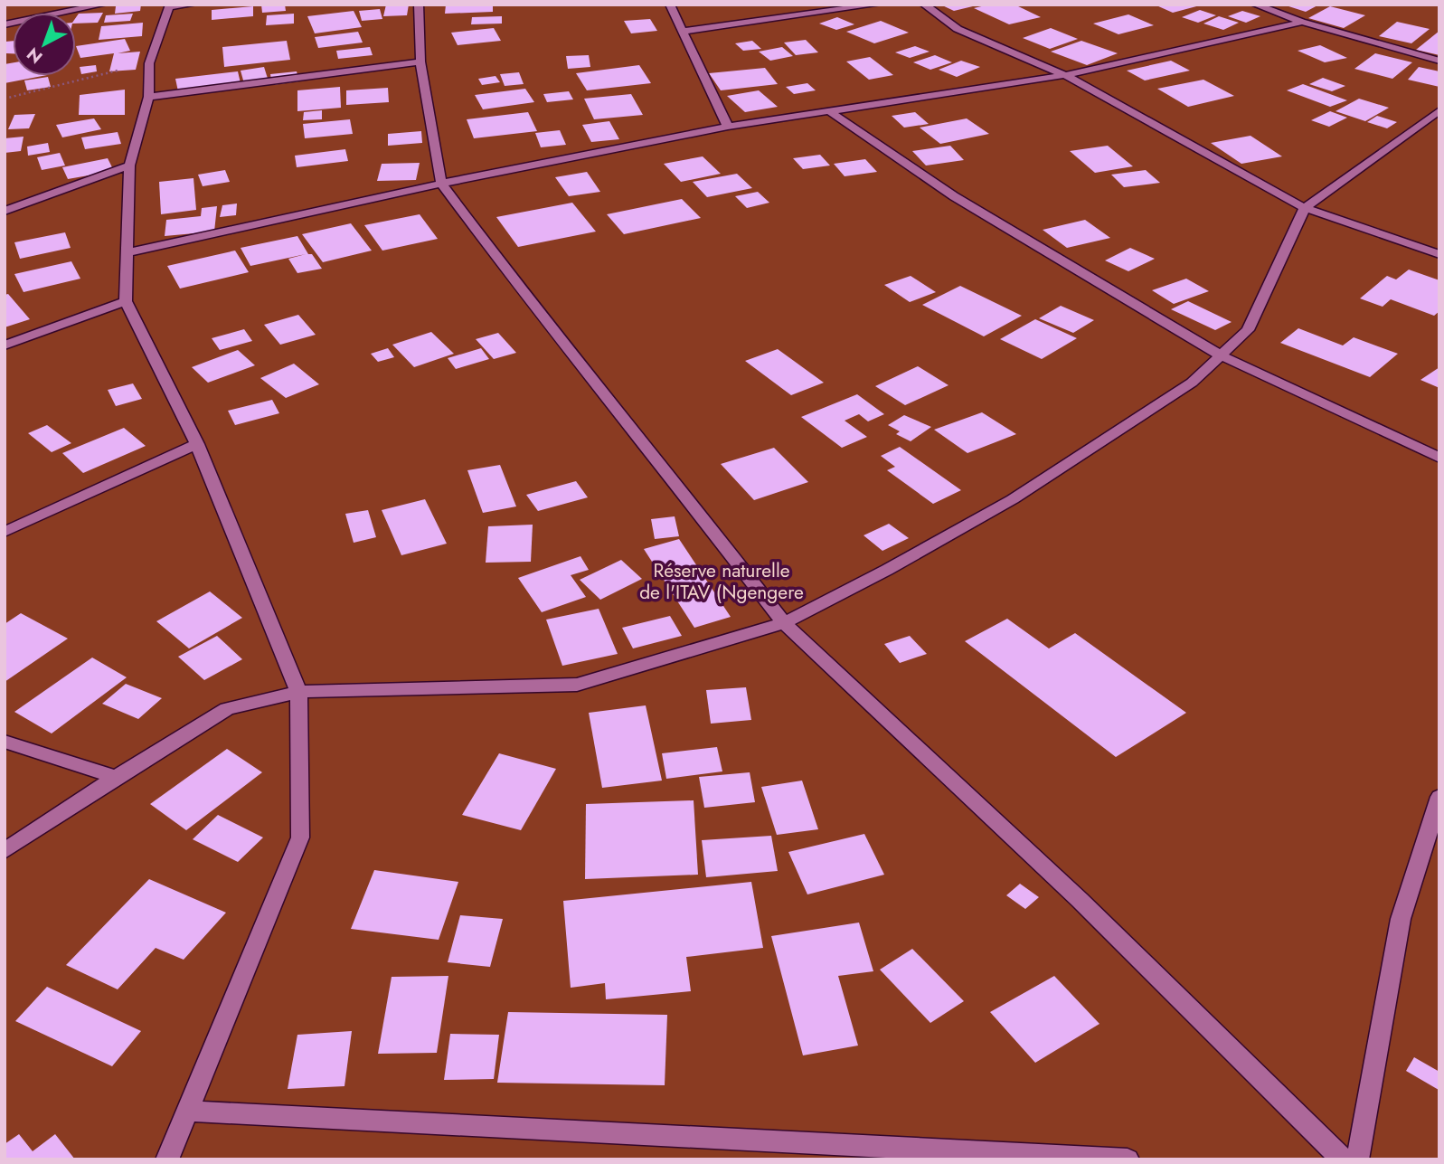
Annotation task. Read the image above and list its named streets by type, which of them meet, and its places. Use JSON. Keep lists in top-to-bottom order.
{
  "parks": ["Réserve naturelle de l'ITAV (Ngengere"],
  "north": "bottom left"
}
